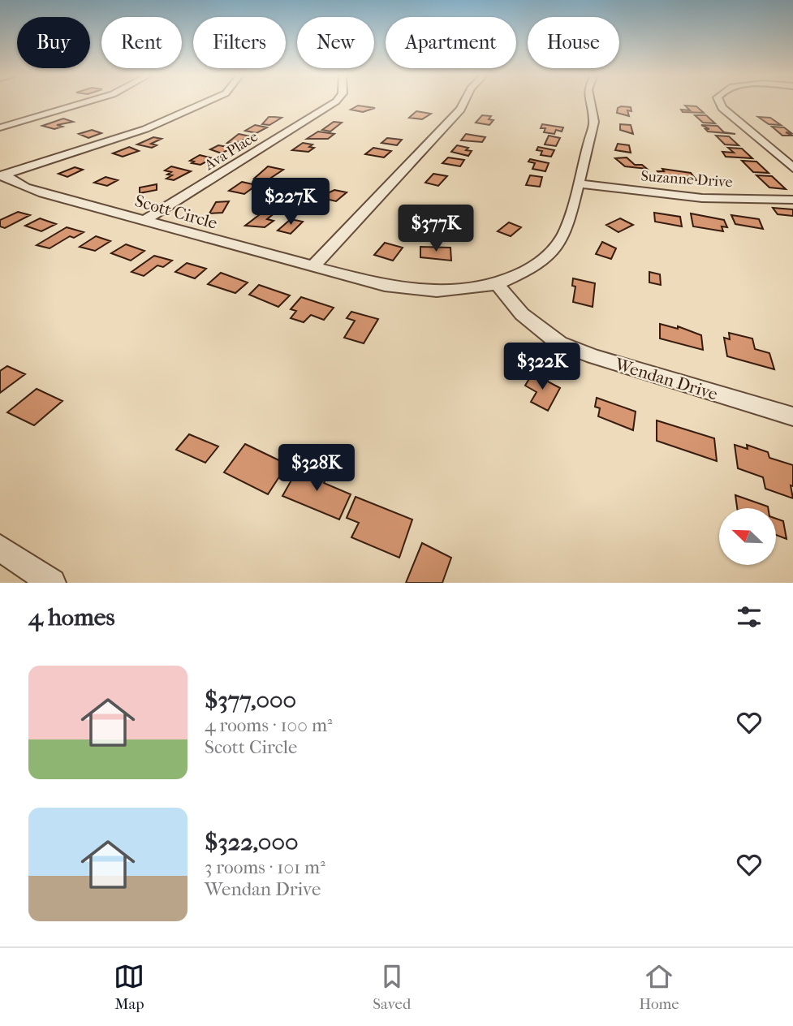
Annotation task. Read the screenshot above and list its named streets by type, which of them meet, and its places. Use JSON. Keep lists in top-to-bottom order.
{
  "streets": {
    "street": [
      "Ava Place",
      "Suzanne Drive",
      "Scott Circle",
      "Wendan Drive"
    ]
  },
  "crossings": [
    ["Ava Place", "Scott Circle"],
    ["Suzanne Drive", "Scott Circle"],
    ["Scott Circle", "Wendan Drive"]
  ],
  "north": "top left",
  "page": {
    "chip": [
      "Buy",
      "Rent",
      "Filters",
      "New",
      "Apartment",
      "House"
    ],
    "price": [
      "$227K",
      "$377K",
      "$322K",
      "$328K"
    ],
    "heading": "4 homes",
    "list": [
      {
        "name": "$377,000",
        "note": "4 rooms · 100 m² · Scott Circle"
      },
      {
        "name": "$322,000",
        "note": "3 rooms · 101 m² · Wendan Drive"
      }
    ],
    "tabs": ["Map", "Saved", "Home"]
  }
}
